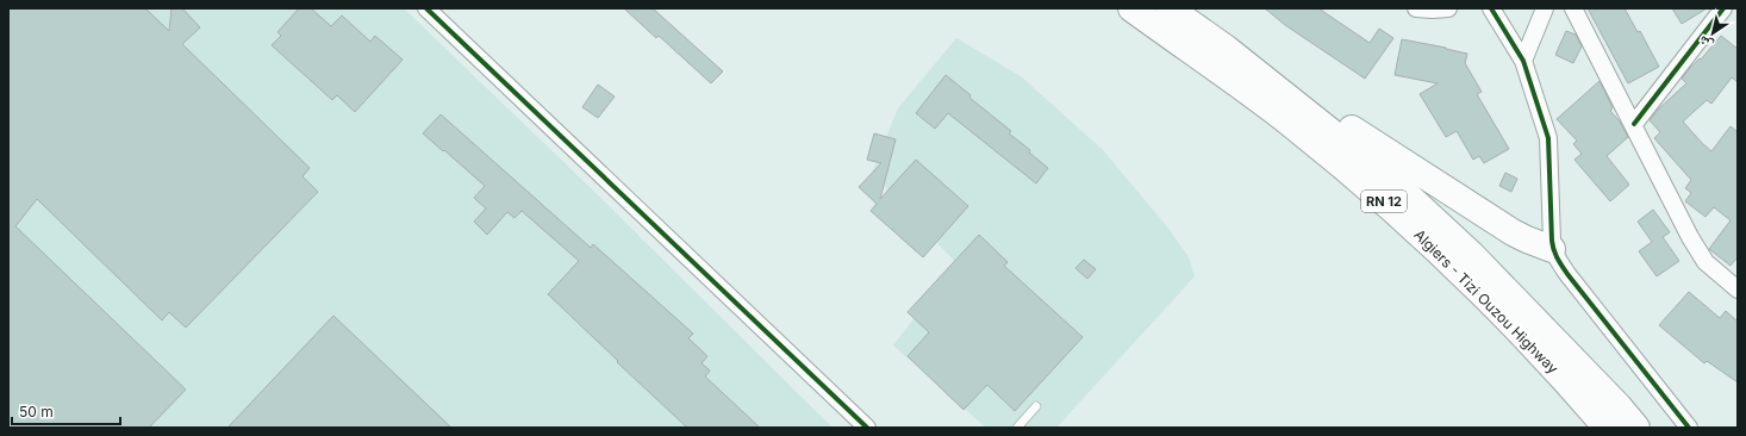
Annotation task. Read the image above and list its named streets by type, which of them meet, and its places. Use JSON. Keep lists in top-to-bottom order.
{
  "streets": {
    "highway": ["RN 12", "Algiers - Tizi Ouzou Highway"]
  },
  "scale_bar": "50 m",
  "north": "bottom left"
}
